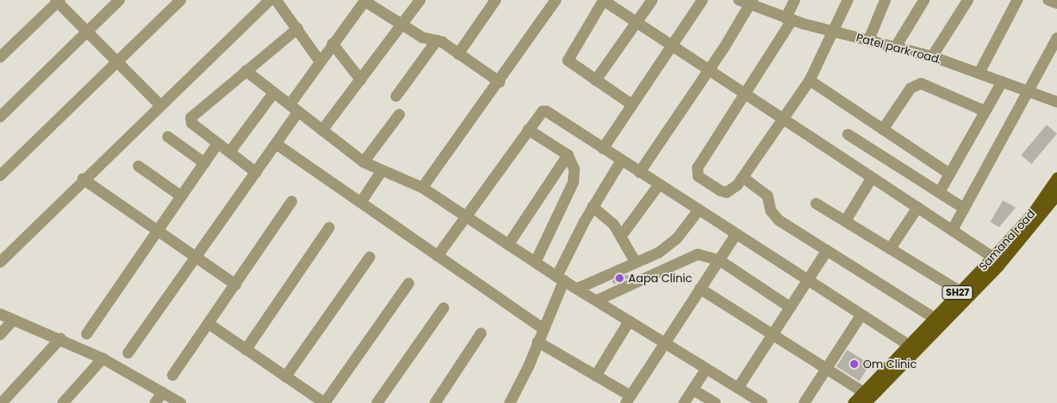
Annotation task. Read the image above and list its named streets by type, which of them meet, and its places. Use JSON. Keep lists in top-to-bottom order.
{
  "streets": {
    "main road": ["Samana road", "SH27"],
    "street": ["Patel park road."]
  },
  "places": ["Aapa Clinic", "Om Clinic"]
}
